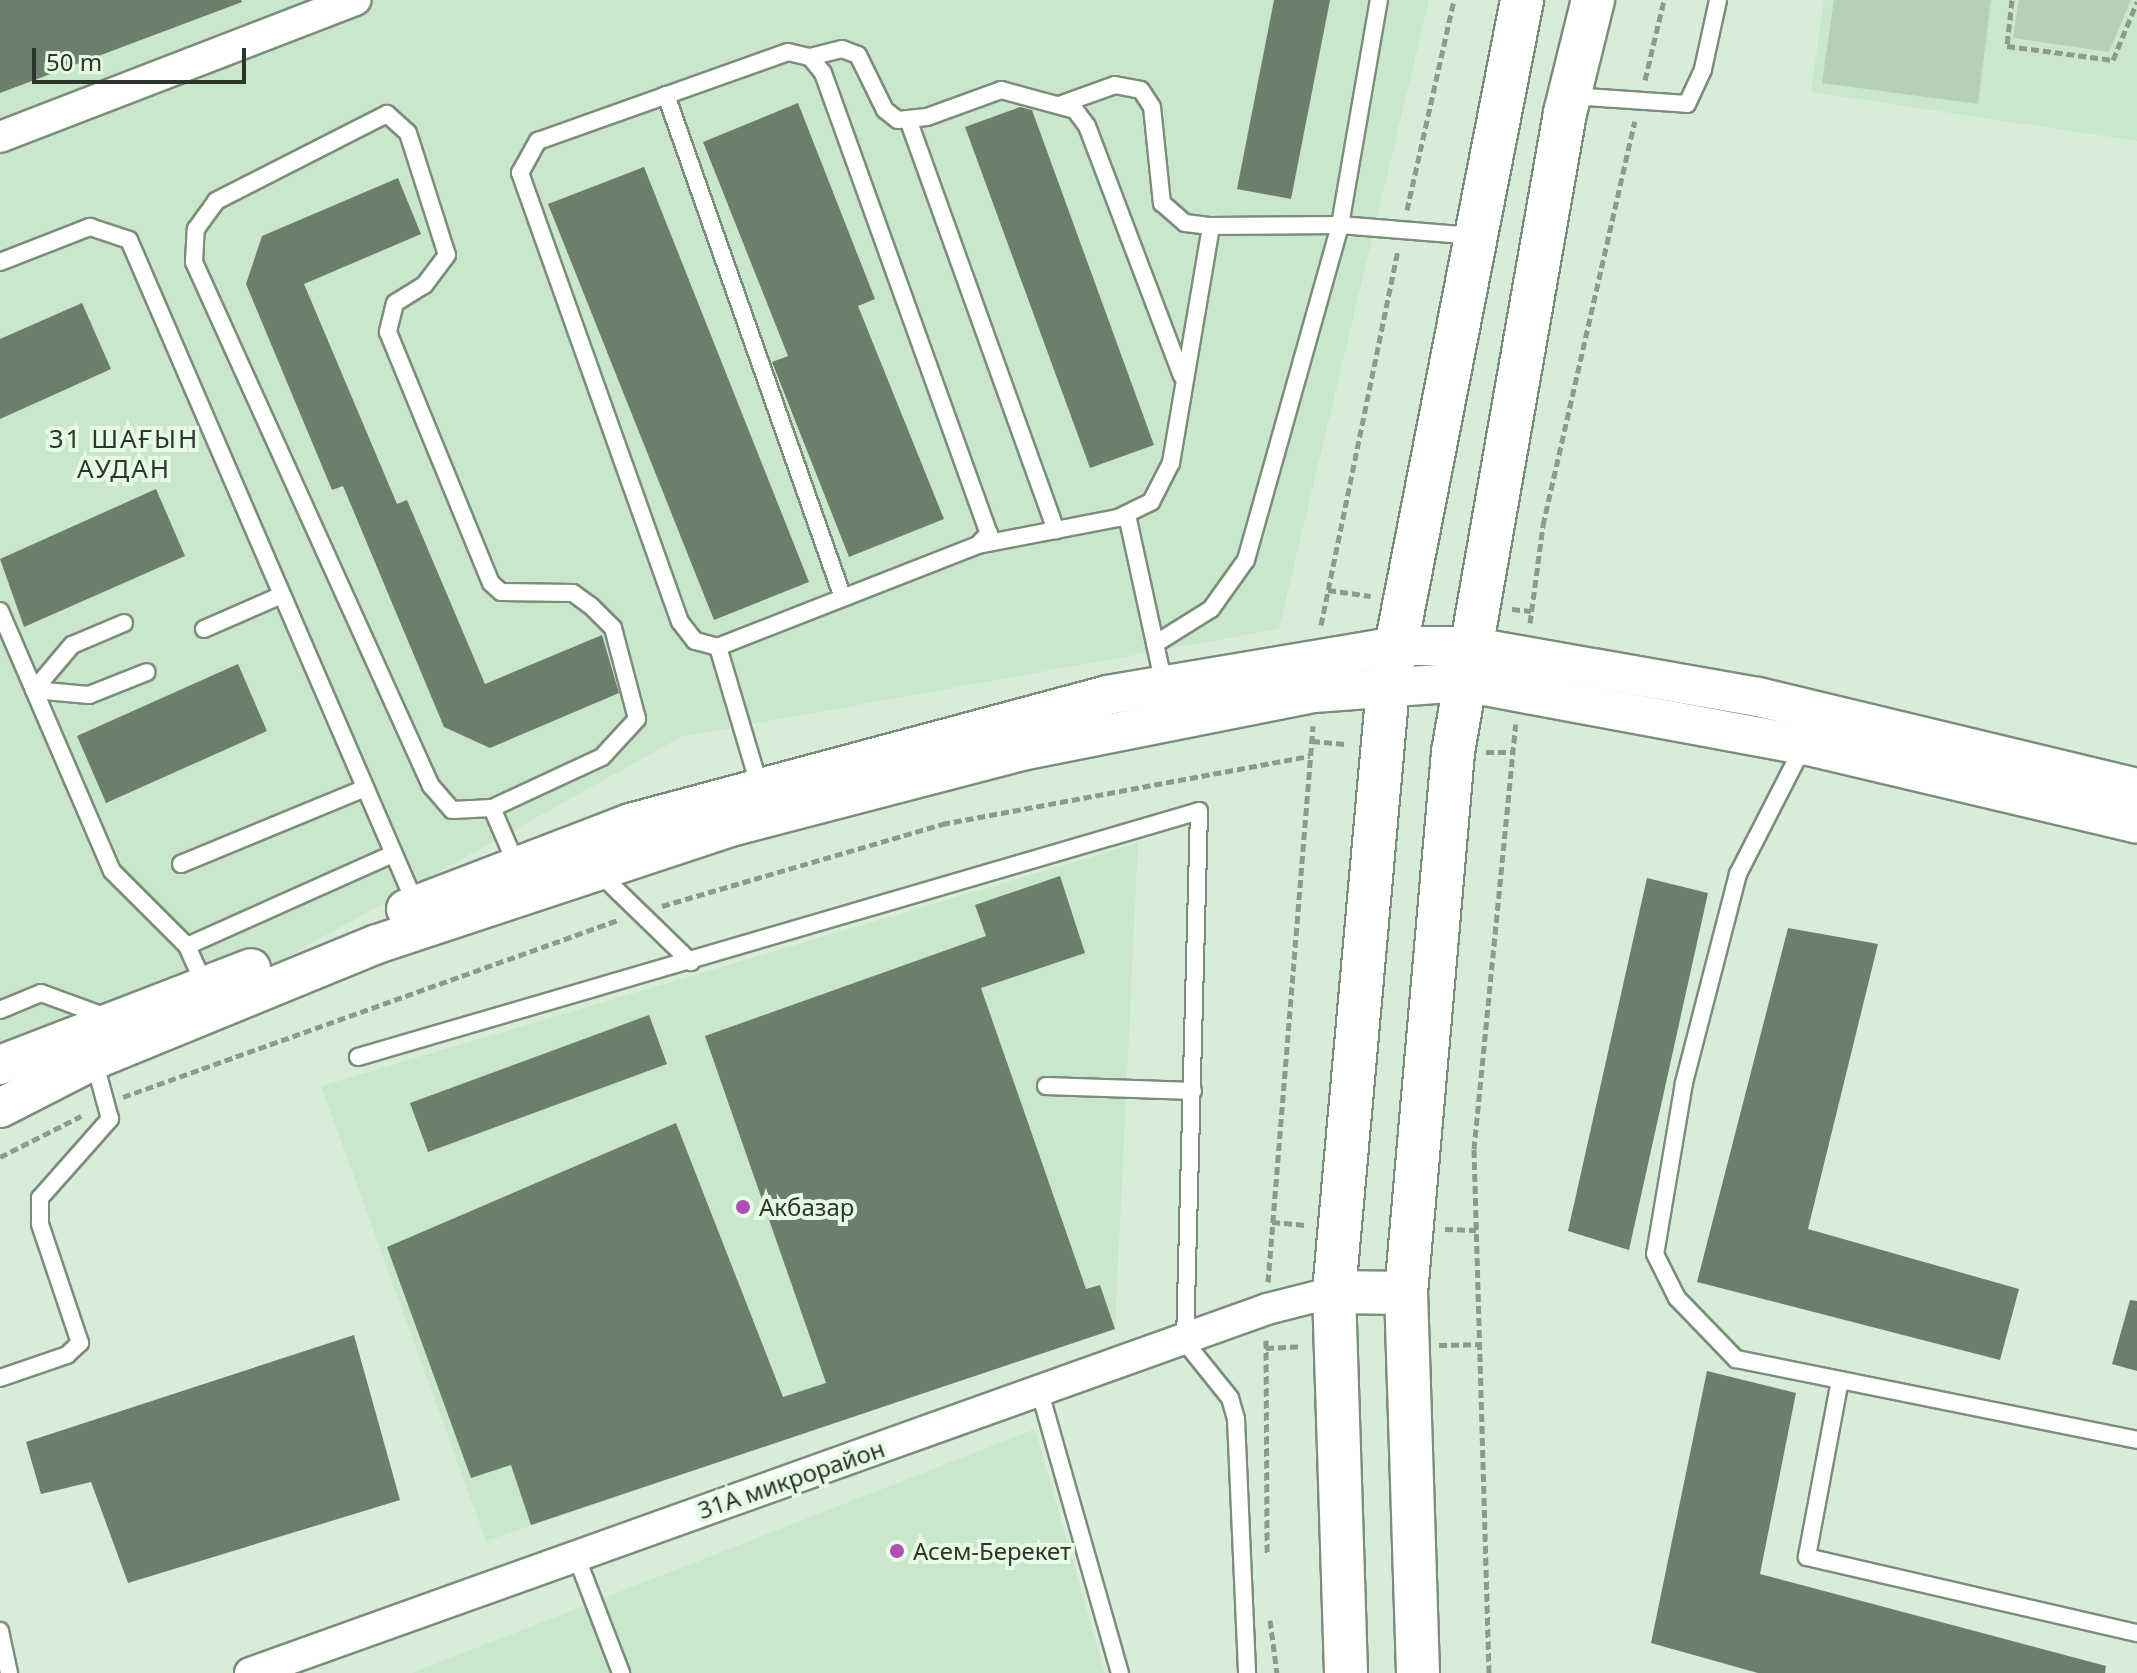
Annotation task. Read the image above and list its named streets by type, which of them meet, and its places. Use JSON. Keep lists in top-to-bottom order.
{
  "streets": {
    "street": ["31А микрорайон"]
  },
  "districts": ["31 ШАҒЫН АУДАН"],
  "places": ["Акбазар", "Асем-Берекет"],
  "scale_bar": "50 m"
}
